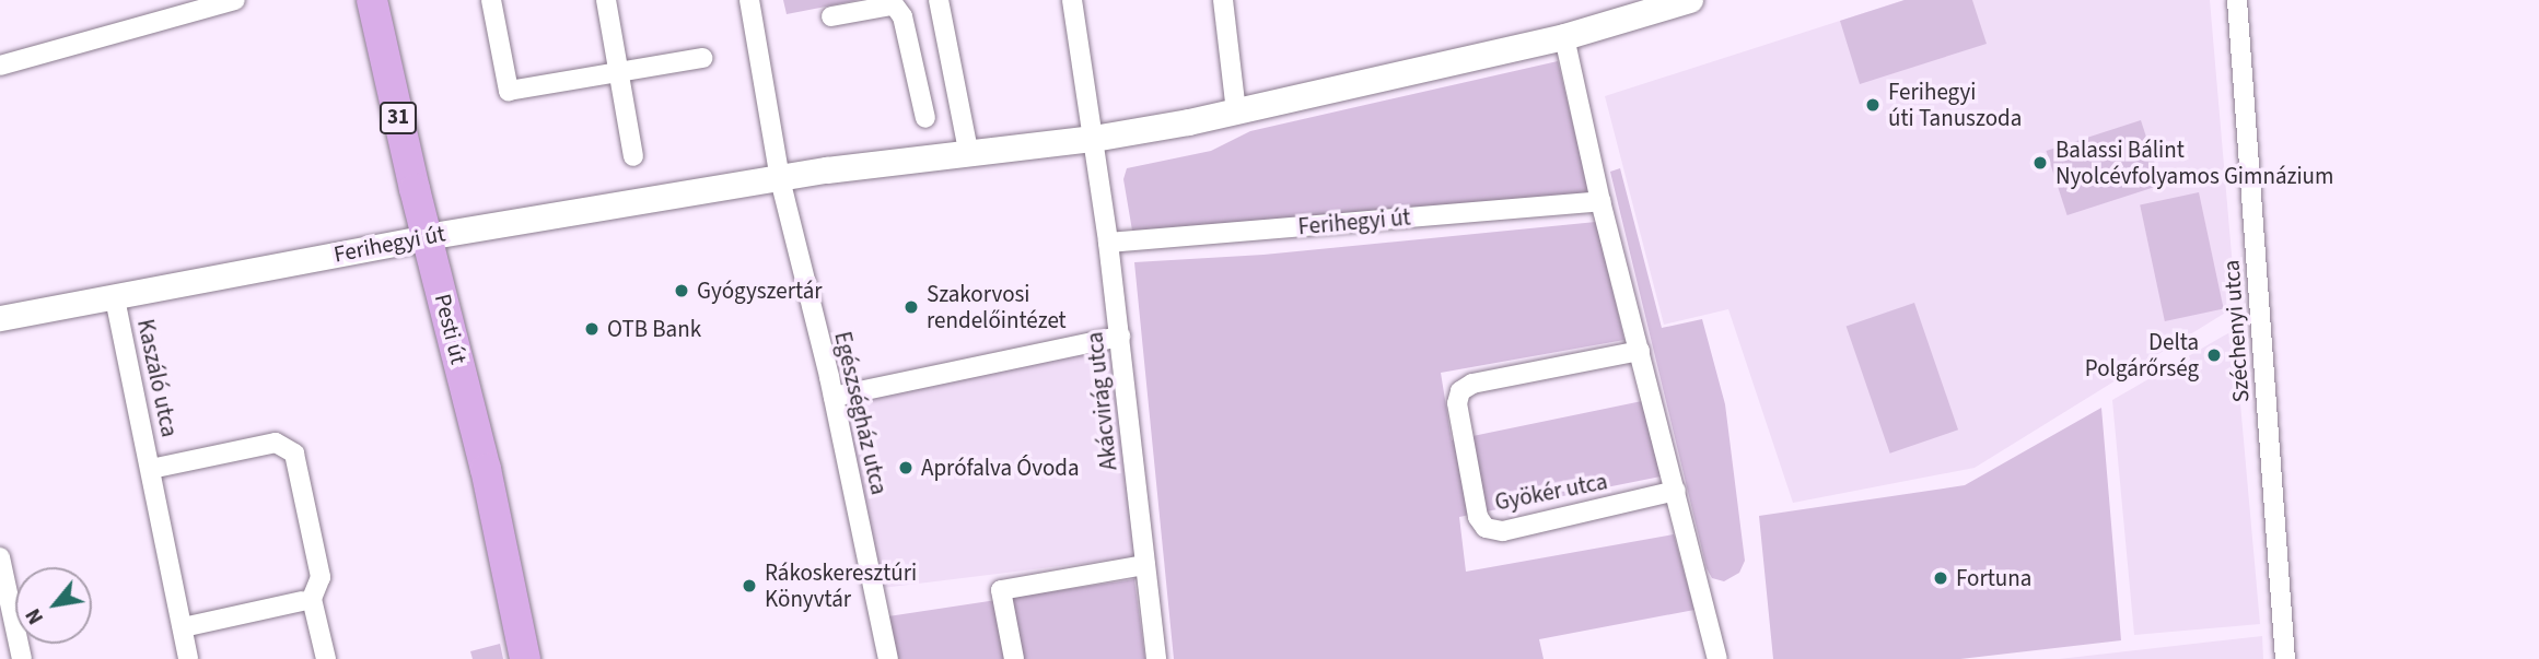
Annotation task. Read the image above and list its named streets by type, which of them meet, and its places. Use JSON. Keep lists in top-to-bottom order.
{
  "streets": {
    "main road": ["31", "Ferihegyi út", "Pesti út"],
    "street": [
      "Széchenyi utca",
      "Kaszáló utca",
      "Akácvirág utca",
      "Egészségház utca",
      "Gyökér utca"
    ]
  },
  "crossings": [
    ["Ferihegyi út", "Pesti út"],
    ["Ferihegyi út", "Kaszáló utca"],
    ["Ferihegyi út", "Akácvirág utca"],
    ["Ferihegyi út", "Egészségház utca"]
  ],
  "places": [
    "Ferihegyi úti Tanuszoda",
    "Balassi Bálint Nyolcévfolyamos Gimnázium",
    "Gyógyszertár",
    "Szakorvosi rendelőintézet",
    "OTB Bank",
    "Delta Polgárőrség",
    "Aprófalva Óvoda",
    "Fortuna",
    "Rákoskeresztúri Könyvtár"
  ],
  "north": "bottom left"
}
